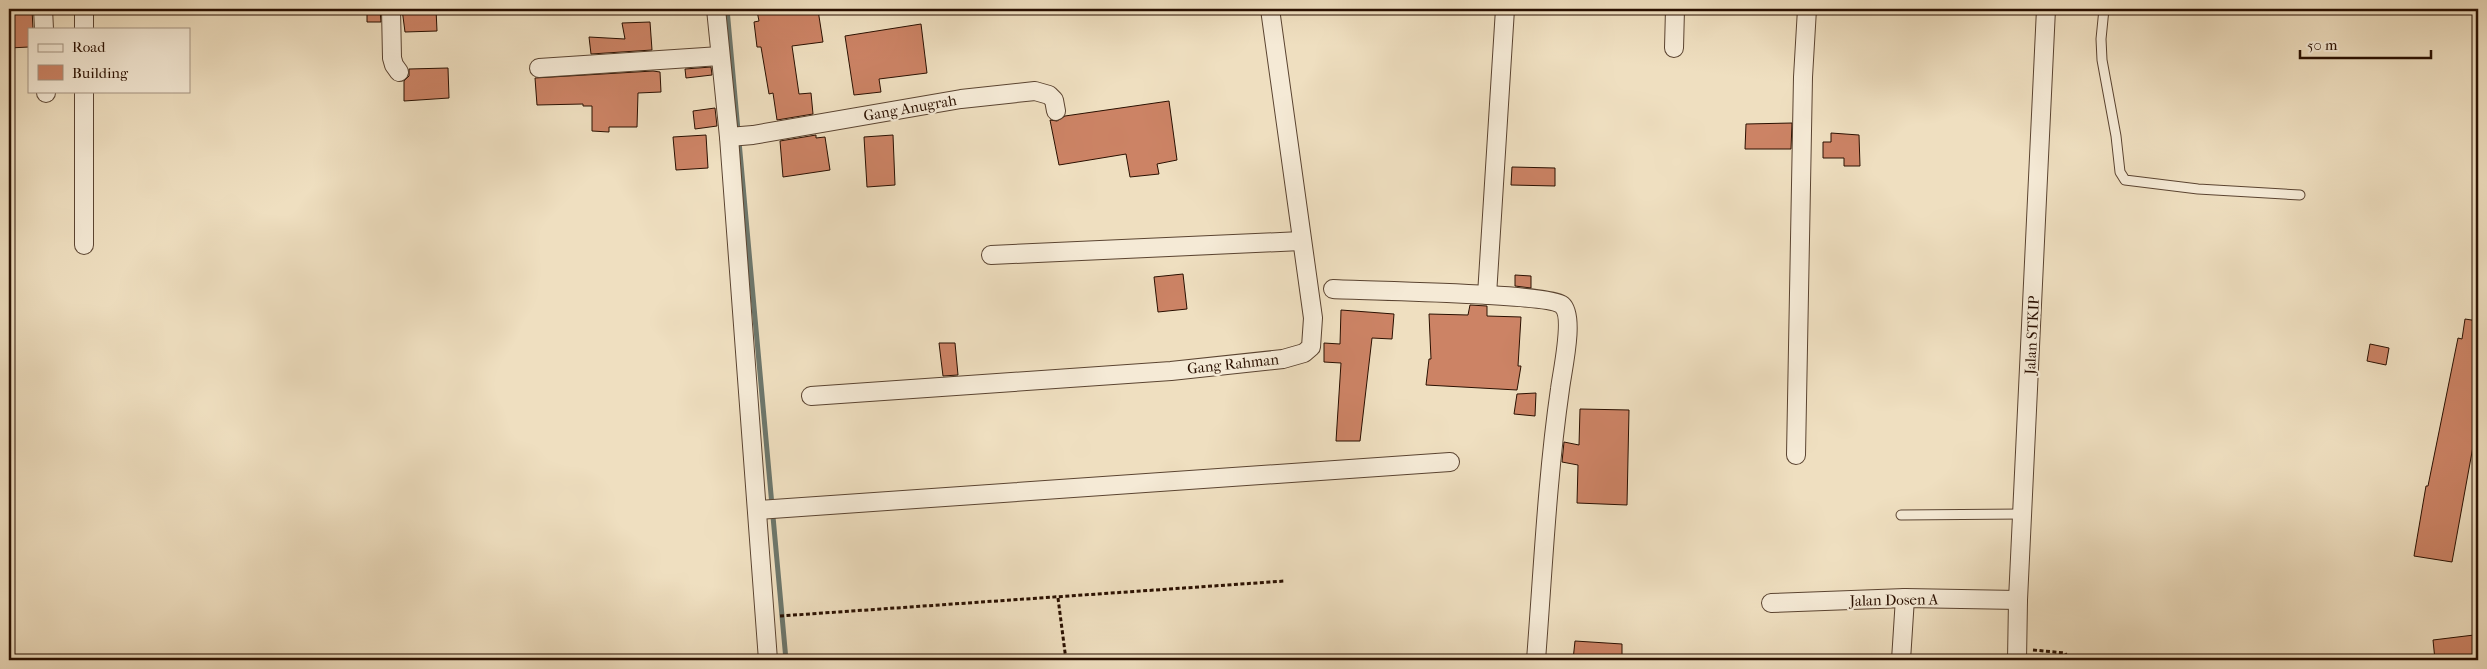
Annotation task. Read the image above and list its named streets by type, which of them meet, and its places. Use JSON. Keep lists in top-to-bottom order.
{
  "streets": {
    "street": [
      "Gang Anugrah",
      "Jalan STKIP",
      "Gang Rahman",
      "Jalan Dosen A"
    ]
  },
  "crossings": [
    ["Jalan STKIP", "Jalan Dosen A"]
  ],
  "legend": ["Road", "Building"],
  "scale_bar": "50 m"
}
